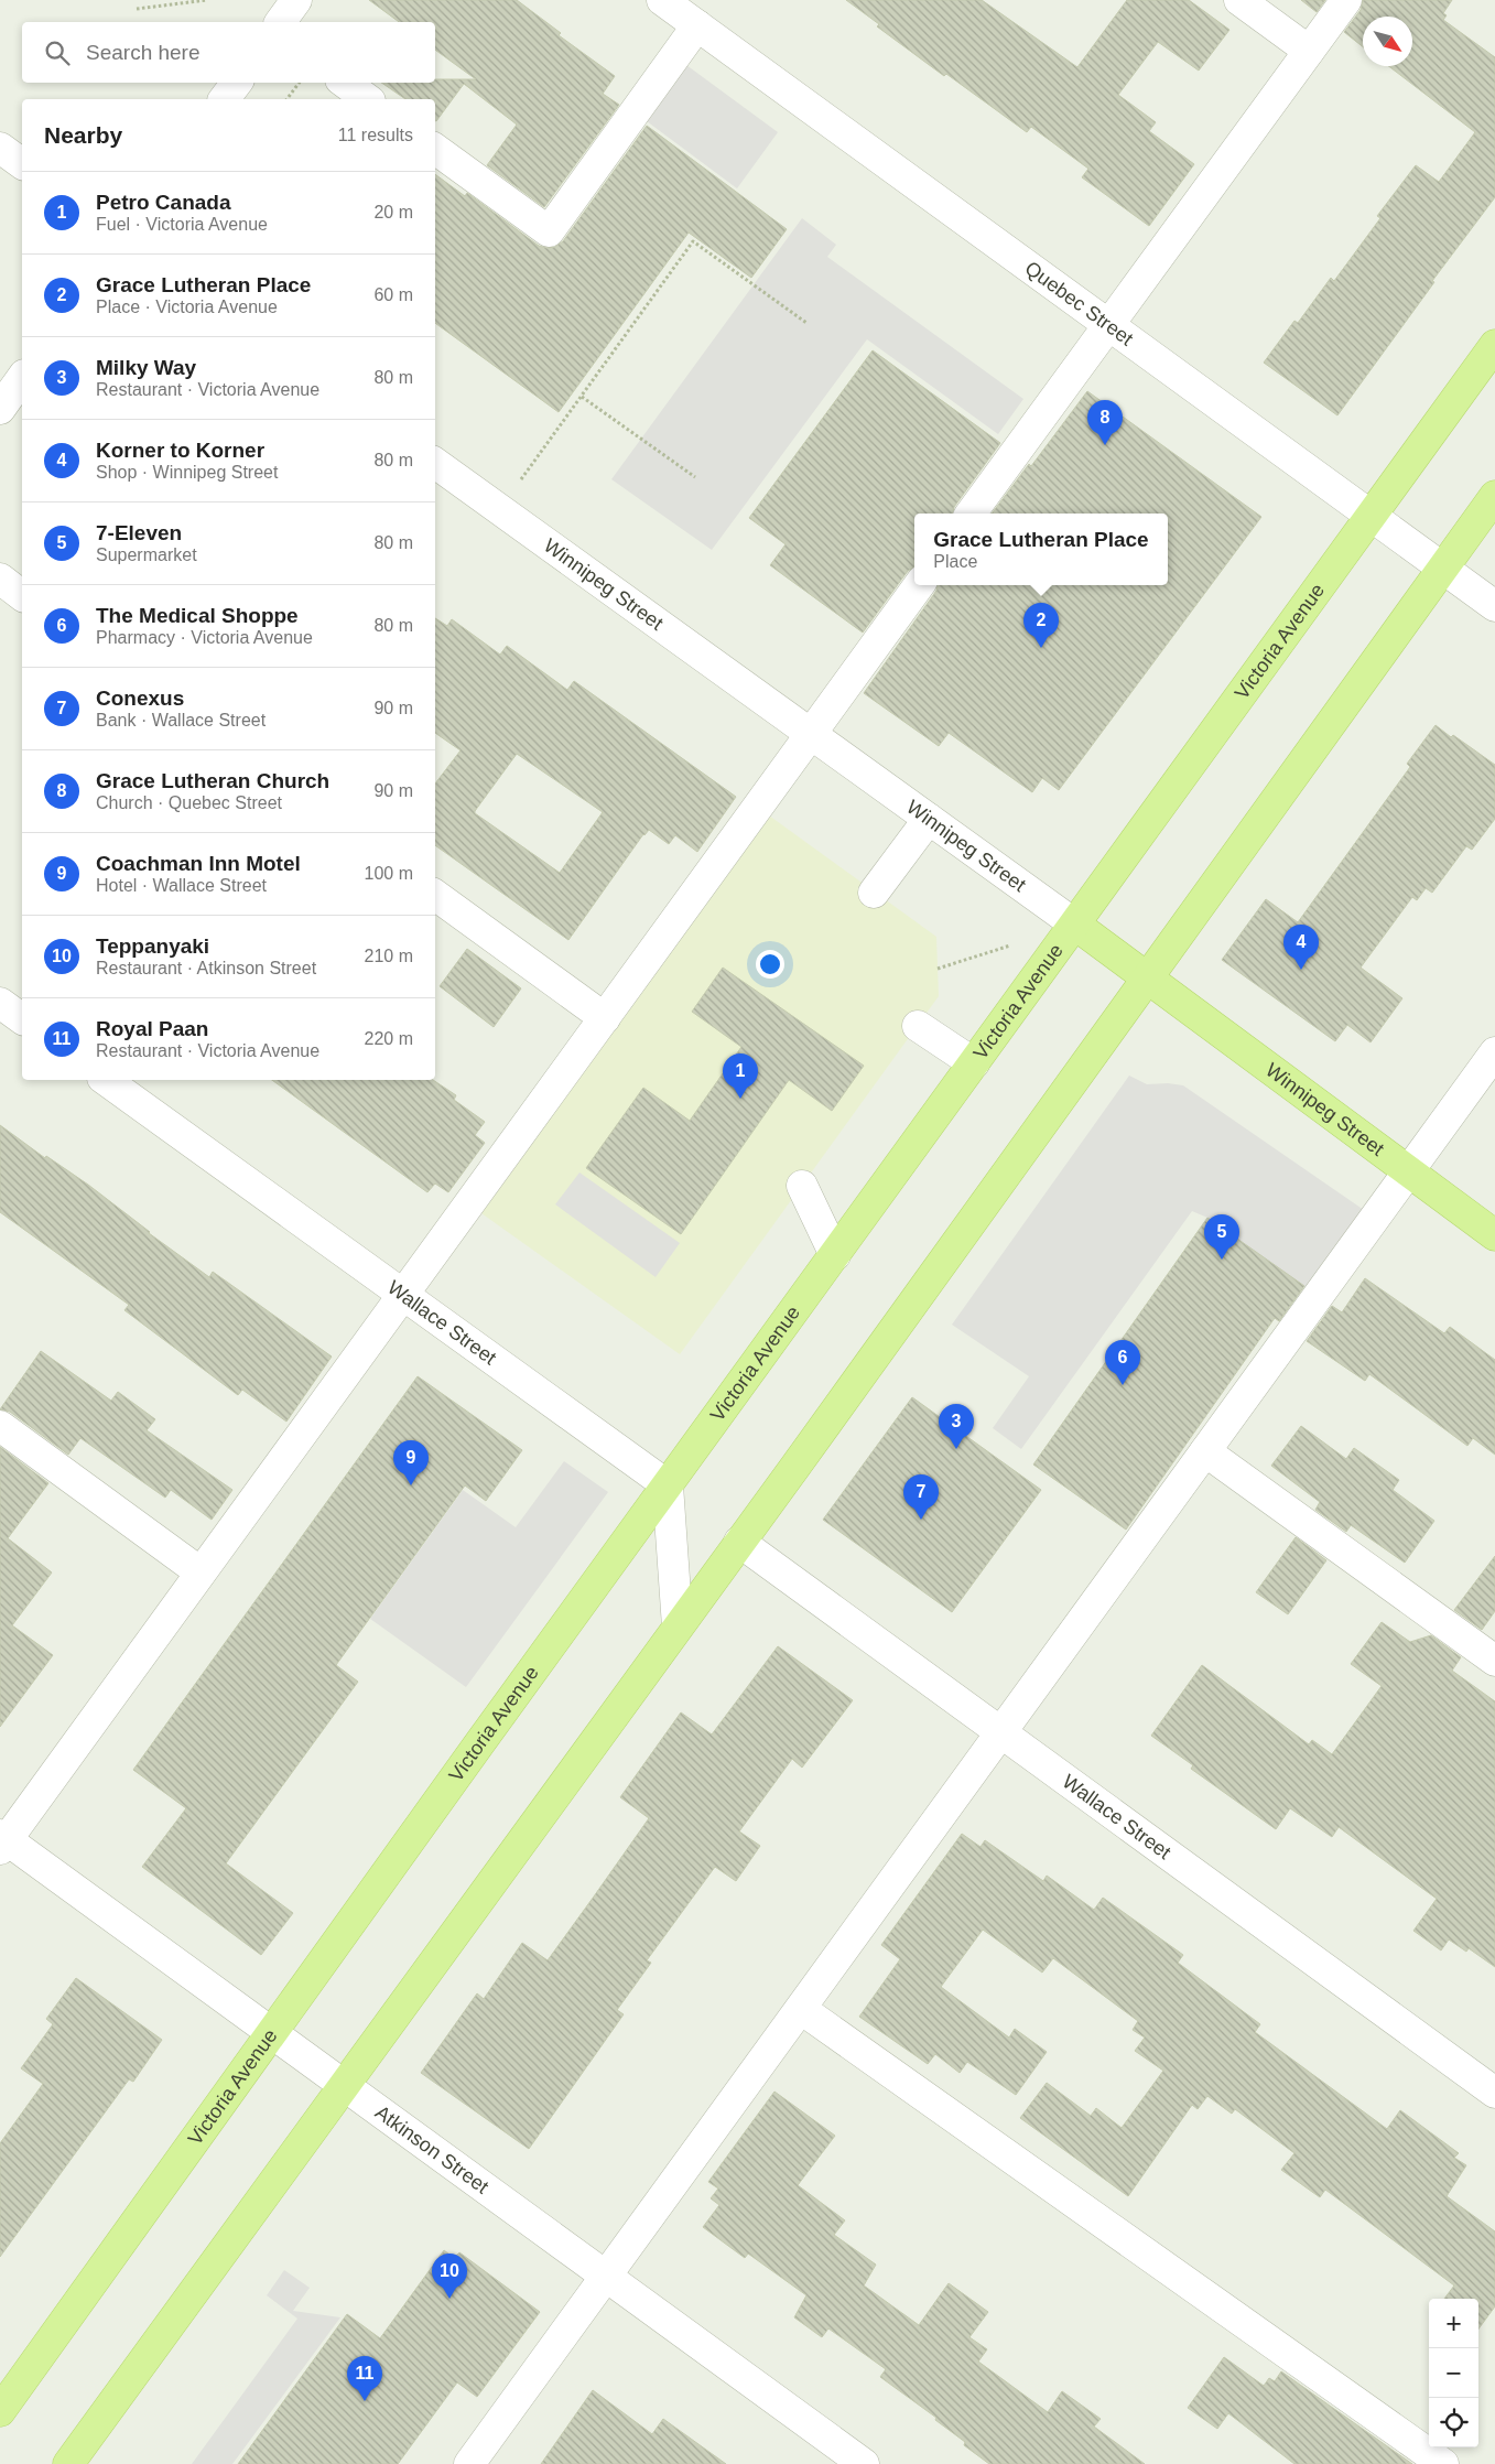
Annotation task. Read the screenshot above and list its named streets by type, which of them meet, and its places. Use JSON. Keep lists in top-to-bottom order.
{
  "streets": {
    "main road": ["Winnipeg Street", "Victoria Avenue"],
    "street": ["Quebec Street", "Wallace Street", "Atkinson Street"]
  },
  "crossings": [
    ["Quebec Street", "Victoria Avenue"],
    ["Winnipeg Street", "Victoria Avenue"],
    ["Victoria Avenue", "Wallace Street"],
    ["Victoria Avenue", "Atkinson Street"]
  ],
  "north": "bottom right",
  "page": {
    "search": "Search here",
    "heading": ["Nearby", "11 results"],
    "list": [
      {
        "mark": "1",
        "name": "Petro Canada",
        "note": "Fuel · Victoria Avenue",
        "value": "20 m"
      },
      {
        "mark": "2",
        "name": "Grace Lutheran Place",
        "note": "Place · Victoria Avenue",
        "value": "60 m"
      },
      {
        "mark": "3",
        "name": "Milky Way",
        "note": "Restaurant · Victoria Avenue",
        "value": "80 m"
      },
      {
        "mark": "4",
        "name": "Korner to Korner",
        "note": "Shop · Winnipeg Street",
        "value": "80 m"
      },
      {
        "mark": "5",
        "name": "7-Eleven",
        "note": "Supermarket",
        "value": "80 m"
      },
      {
        "mark": "6",
        "name": "The Medical Shoppe",
        "note": "Pharmacy · Victoria Avenue",
        "value": "80 m"
      },
      {
        "mark": "7",
        "name": "Conexus",
        "note": "Bank · Wallace Street",
        "value": "90 m"
      },
      {
        "mark": "8",
        "name": "Grace Lutheran Church",
        "note": "Church · Quebec Street",
        "value": "90 m"
      },
      {
        "mark": "9",
        "name": "Coachman Inn Motel",
        "note": "Hotel · Wallace Street",
        "value": "100 m"
      },
      {
        "mark": "10",
        "name": "Teppanyaki",
        "note": "Restaurant · Atkinson Street",
        "value": "210 m"
      },
      {
        "mark": "11",
        "name": "Royal Paan",
        "note": "Restaurant · Victoria Avenue",
        "value": "220 m"
      }
    ],
    "pins": [
      "8",
      "2",
      "4",
      "1",
      "5",
      "6",
      "3",
      "9",
      "7",
      "10",
      "11"
    ],
    "popup": ["Grace Lutheran Place", "Place"],
    "map_buttons": ["+", "−"]
  }
}
